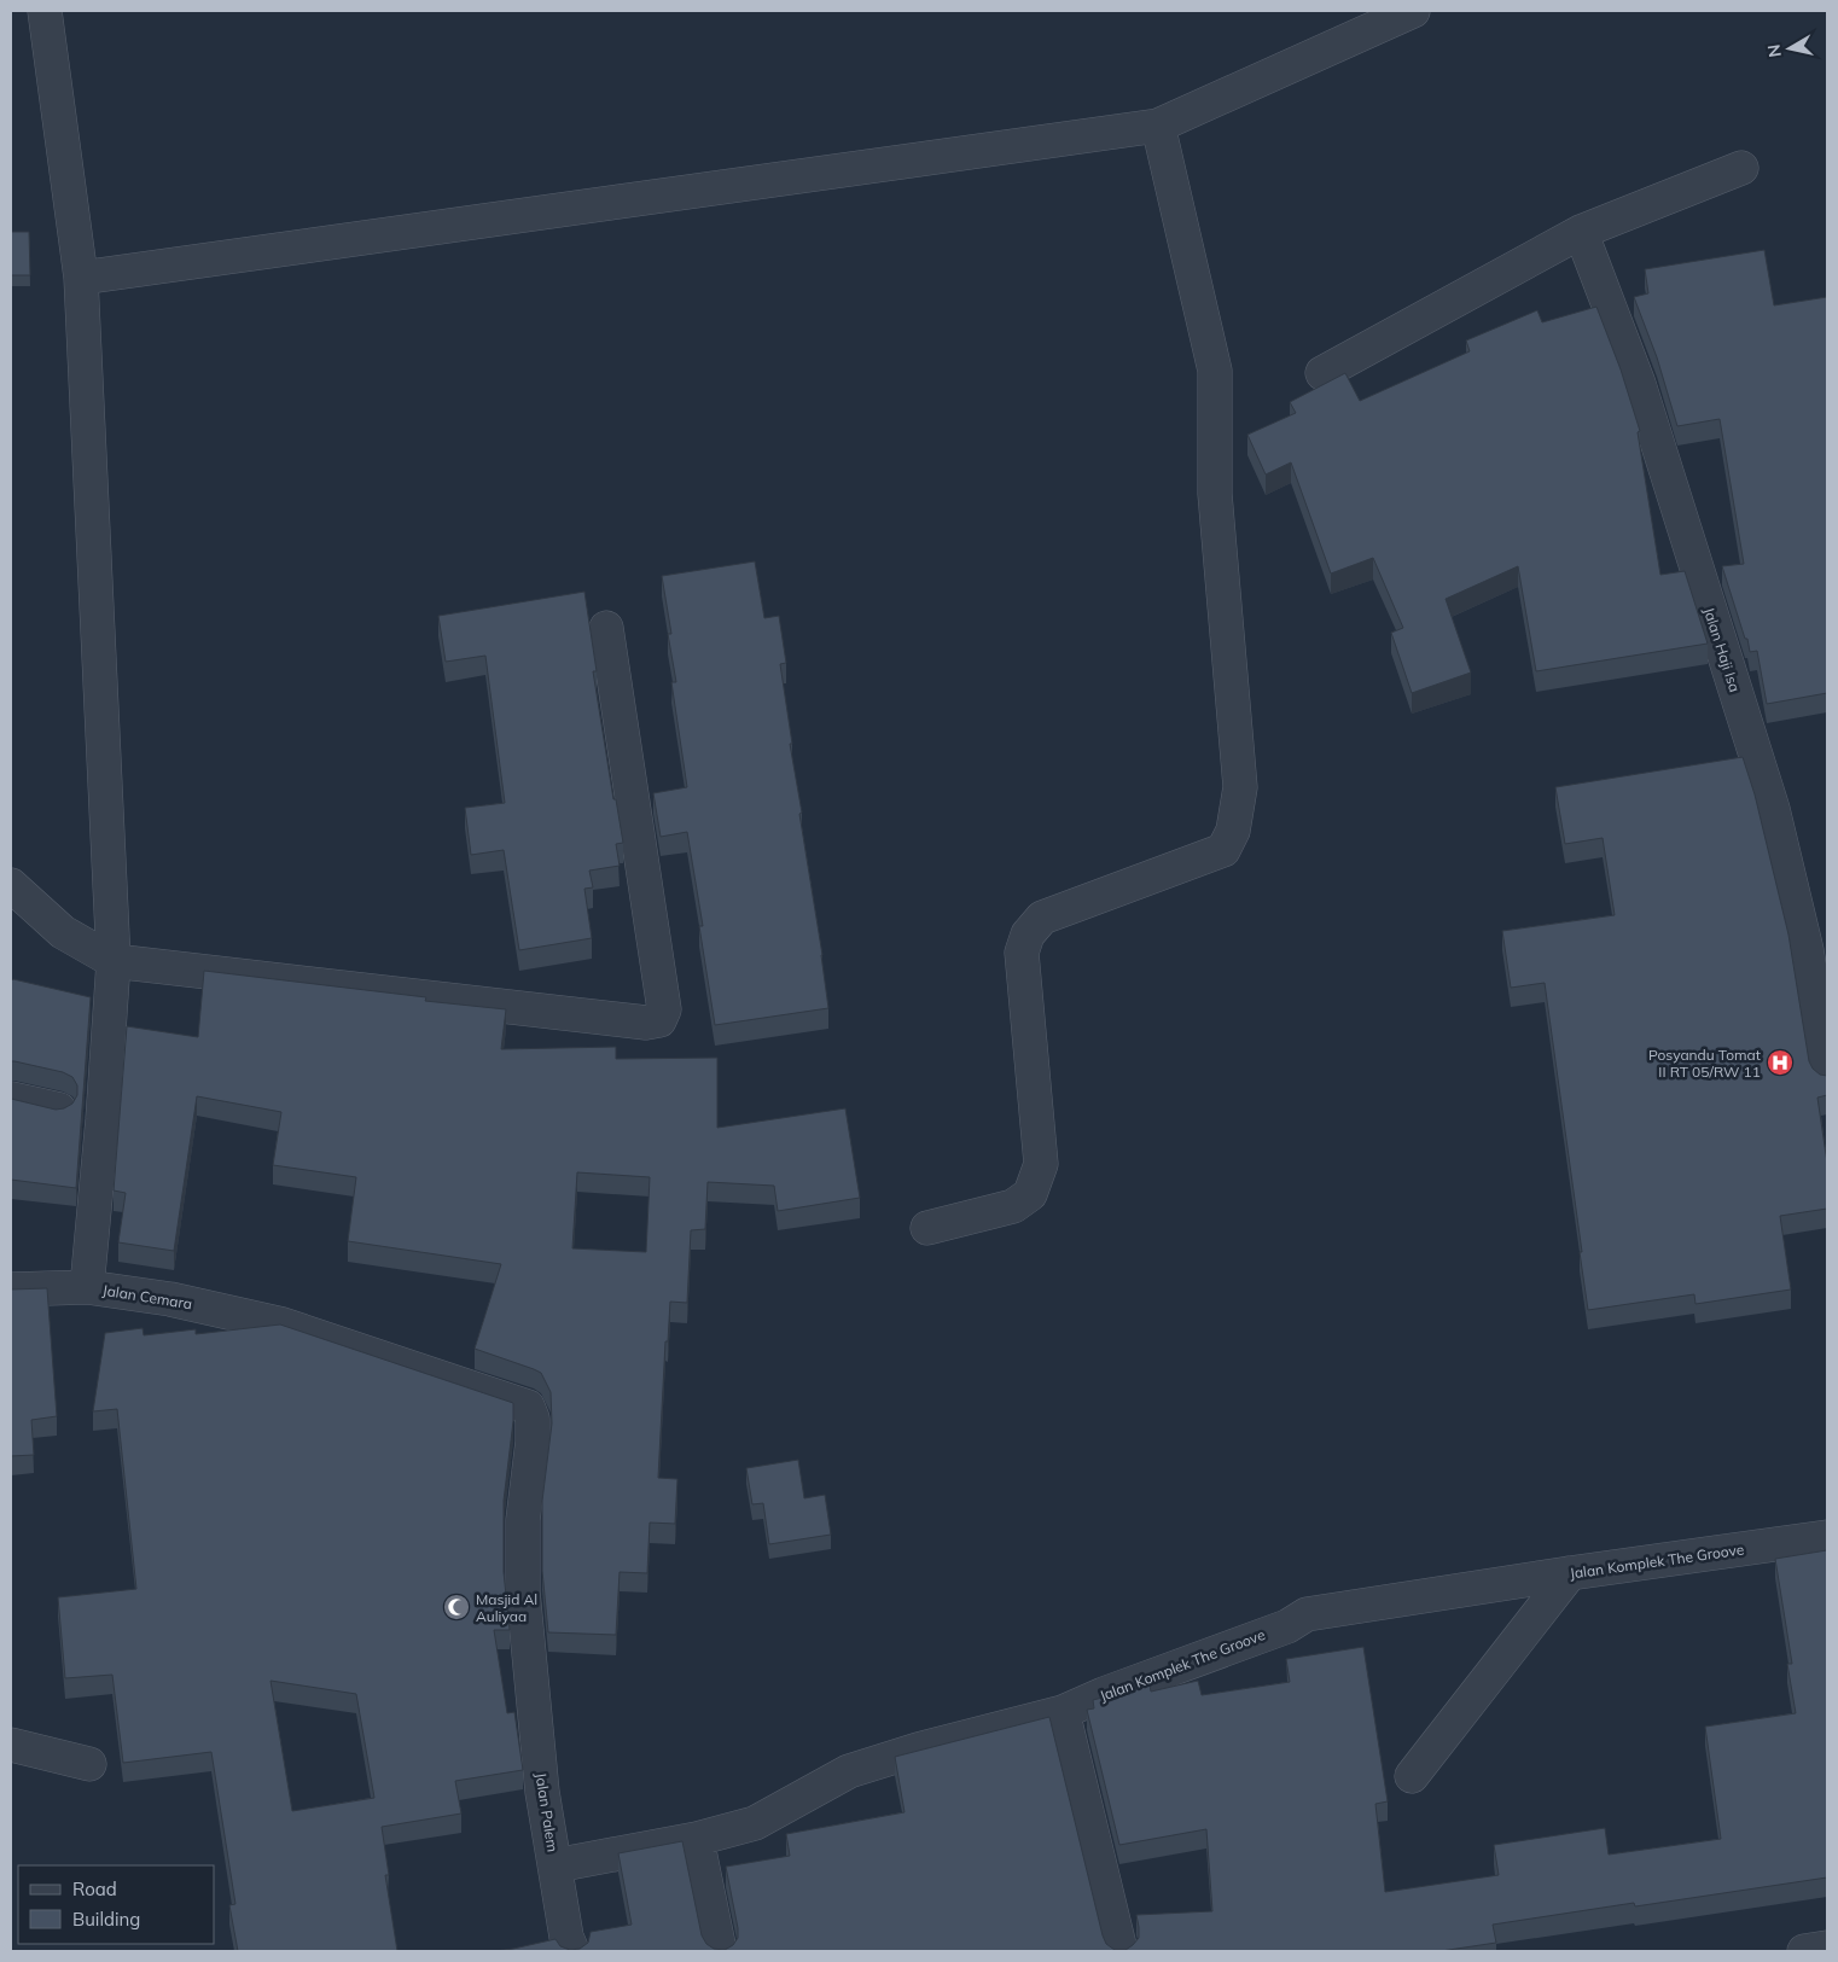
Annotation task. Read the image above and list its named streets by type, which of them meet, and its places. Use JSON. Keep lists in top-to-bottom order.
{
  "streets": {
    "street": [
      "Jalan Haji Isa",
      "Jalan Cemara",
      "Jalan Komplek The Groove",
      "Jalan Palem"
    ]
  },
  "crossings": [
    ["Jalan Cemara", "Jalan Palem"],
    ["Jalan Komplek The Groove", "Jalan Palem"]
  ],
  "places": {
    "hospital": ["Posyandu Tomat II RT 05/RW 11"],
    "mosque": ["Masjid Al Auliyaa"]
  },
  "legend": ["Road", "Building"],
  "north": "left"
}
